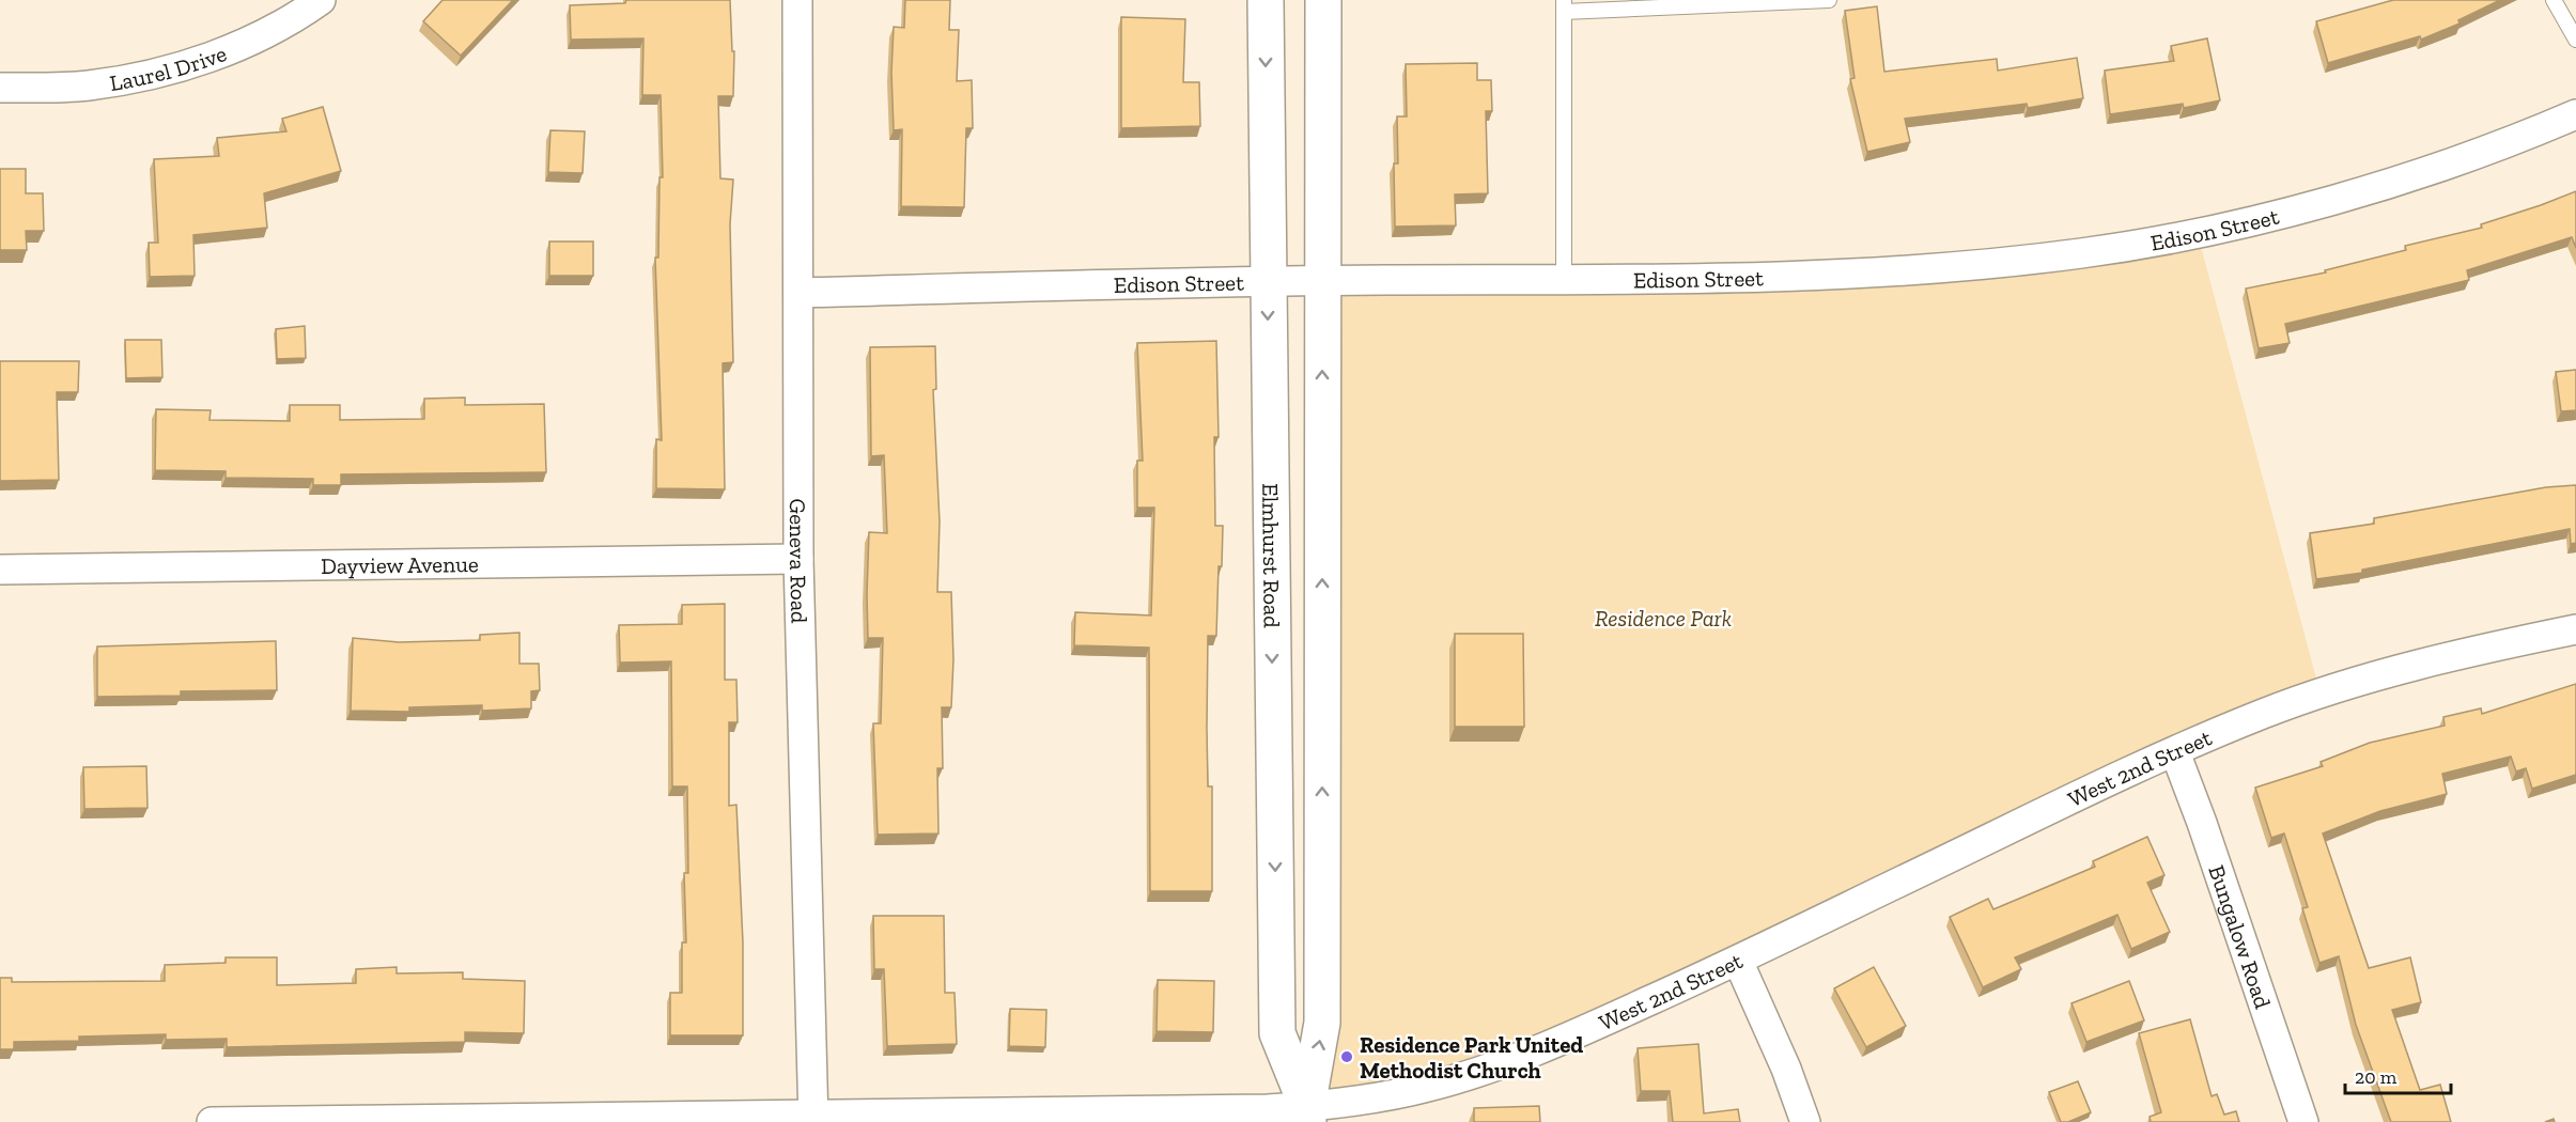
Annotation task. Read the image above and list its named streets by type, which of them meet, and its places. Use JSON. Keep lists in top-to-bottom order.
{
  "streets": {
    "street": [
      "Laurel Drive",
      "Edison Street",
      "Elmhurst Road",
      "Geneva Road",
      "Dayview Avenue",
      "West 2nd Street",
      "Bungalow Road"
    ]
  },
  "crossings": [
    ["Edison Street", "Elmhurst Road"],
    ["Edison Street", "Geneva Road"],
    ["Elmhurst Road", "West 2nd Street"],
    ["Geneva Road", "Dayview Avenue"],
    ["Geneva Road", "West 2nd Street"],
    ["West 2nd Street", "Bungalow Road"]
  ],
  "parks": ["Residence Park"],
  "places": ["Residence Park United Methodist Church"],
  "scale_bar": "20 m"
}
